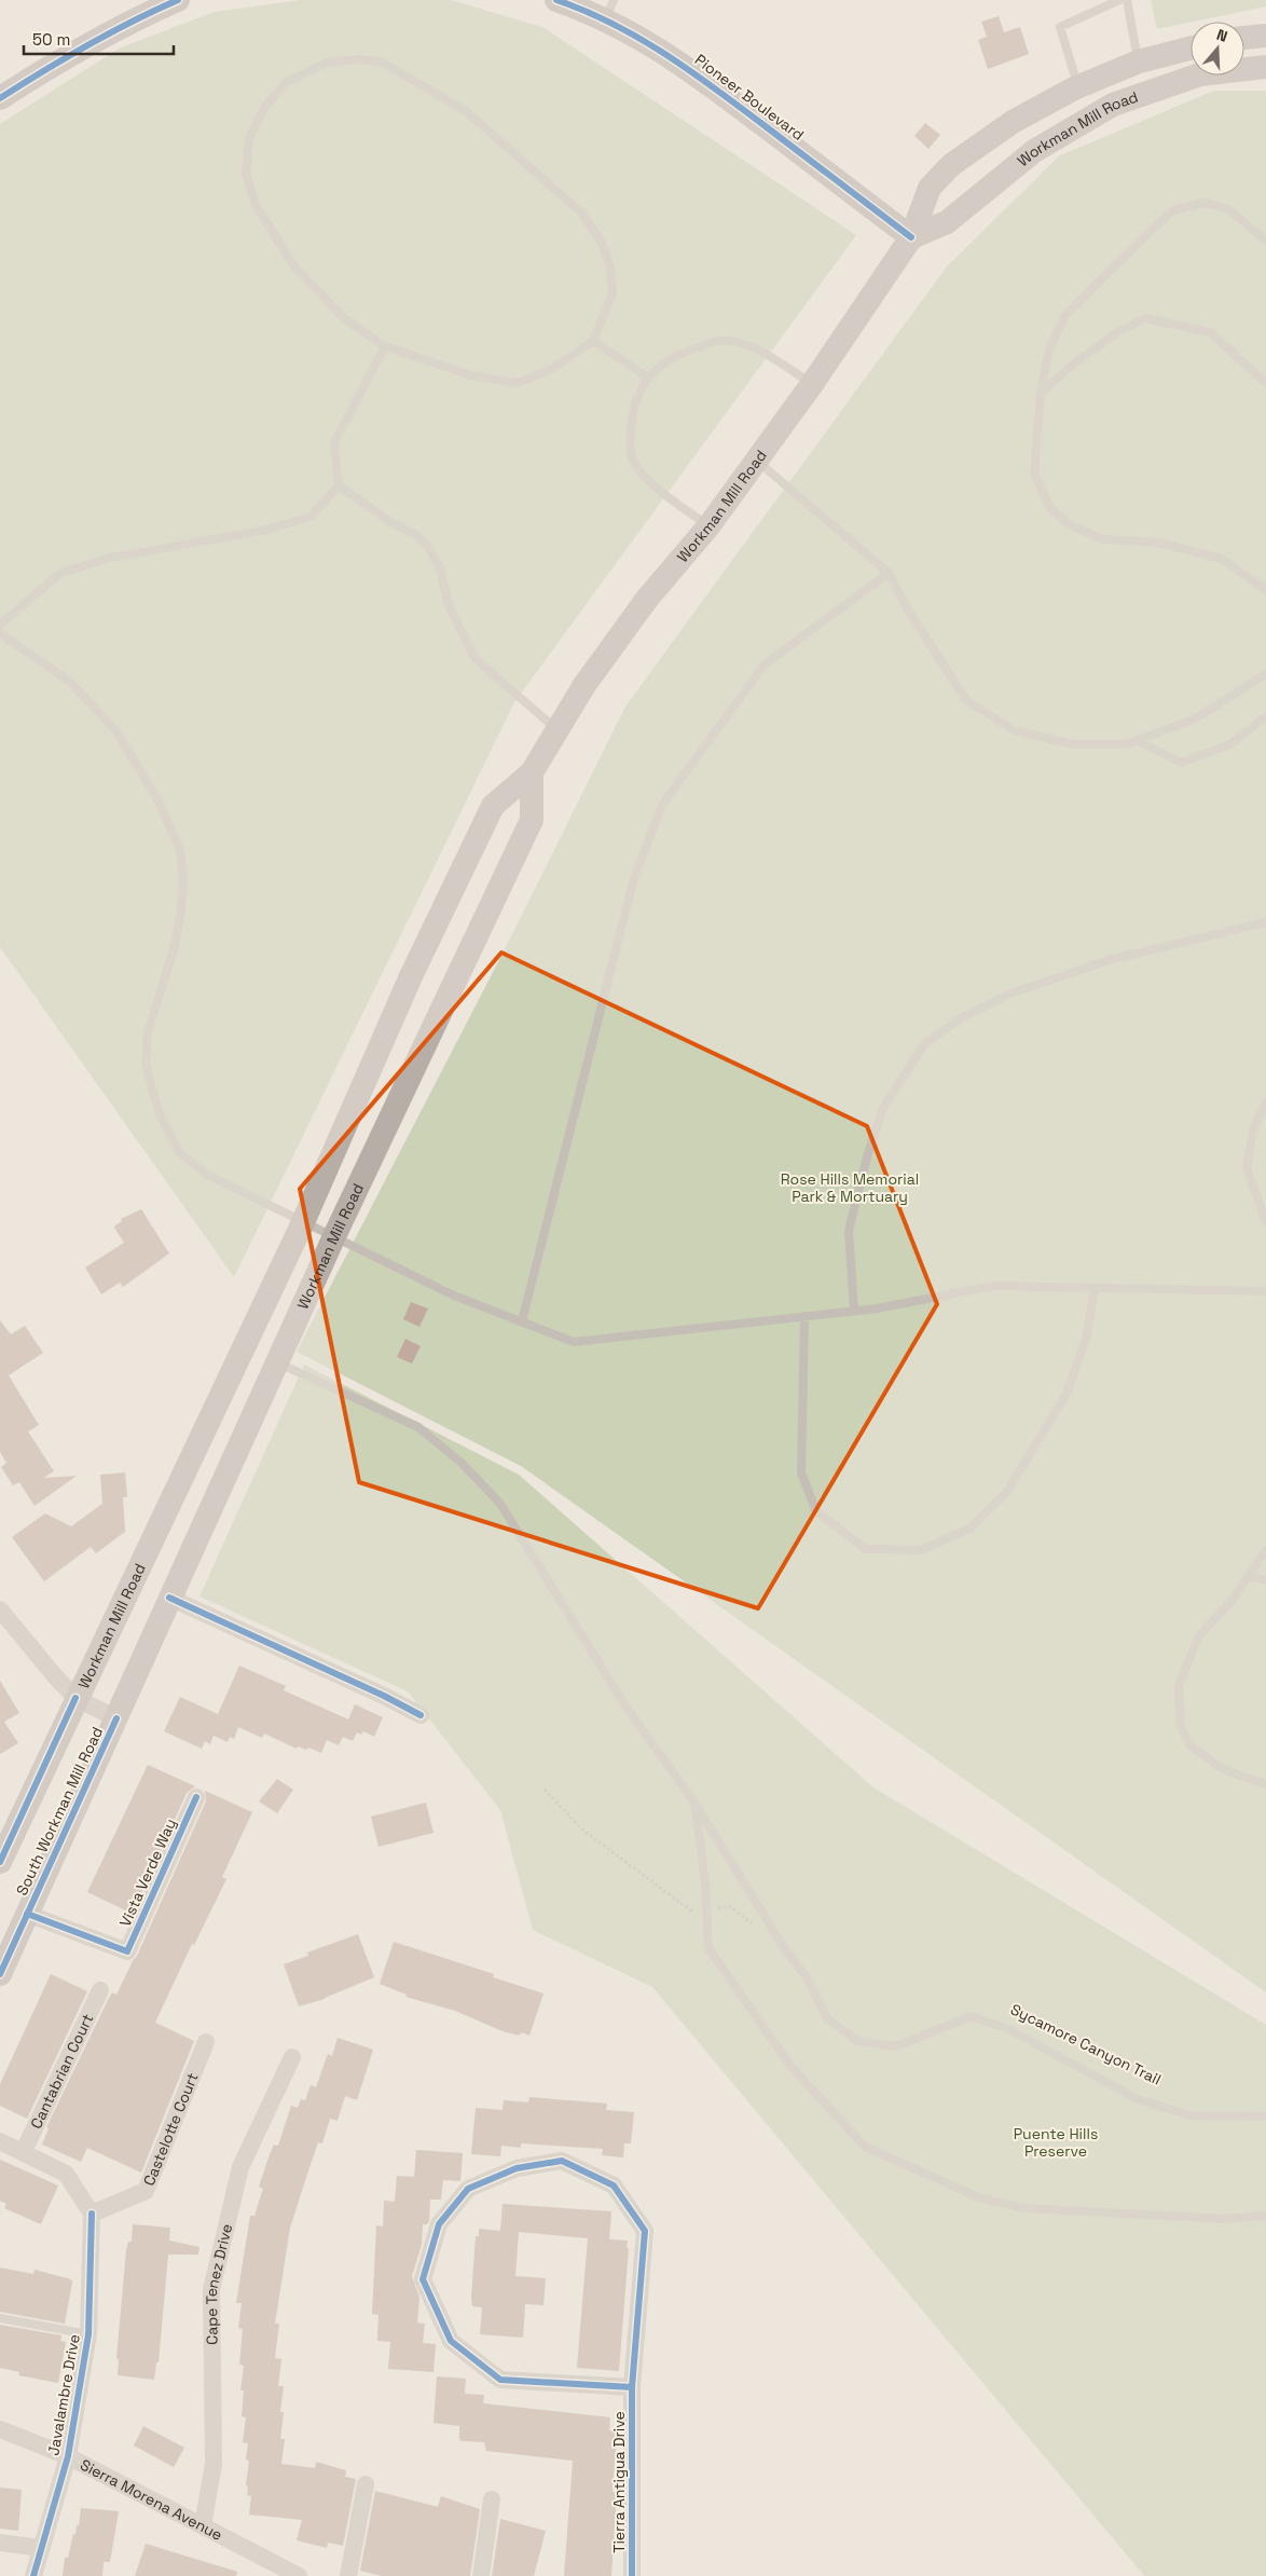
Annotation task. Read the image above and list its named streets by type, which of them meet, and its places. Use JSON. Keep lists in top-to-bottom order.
{
  "streets": {
    "main road": ["Pioneer Boulevard", "Workman Mill Road", "South Workman Mill Road"],
    "street": [
      "Vista Verde Way",
      "Cantabrian Court",
      "Castelotte Court",
      "Cape Tenez Drive",
      "Javalambre Drive",
      "Tierra Antigua Drive",
      "Sierra Morena Avenue"
    ]
  },
  "crossings": [
    ["Pioneer Boulevard", "Workman Mill Road"],
    ["Workman Mill Road", "South Workman Mill Road"],
    ["South Workman Mill Road", "Vista Verde Way"],
    ["Castelotte Court", "Javalambre Drive"],
    ["Cape Tenez Drive", "Sierra Morena Avenue"],
    ["Javalambre Drive", "Sierra Morena Avenue"]
  ],
  "parks": ["Rose Hills Memorial Park & Mortuary", "Puente Hills Preserve"],
  "scale_bar": "50 m",
  "north": "top"
}
